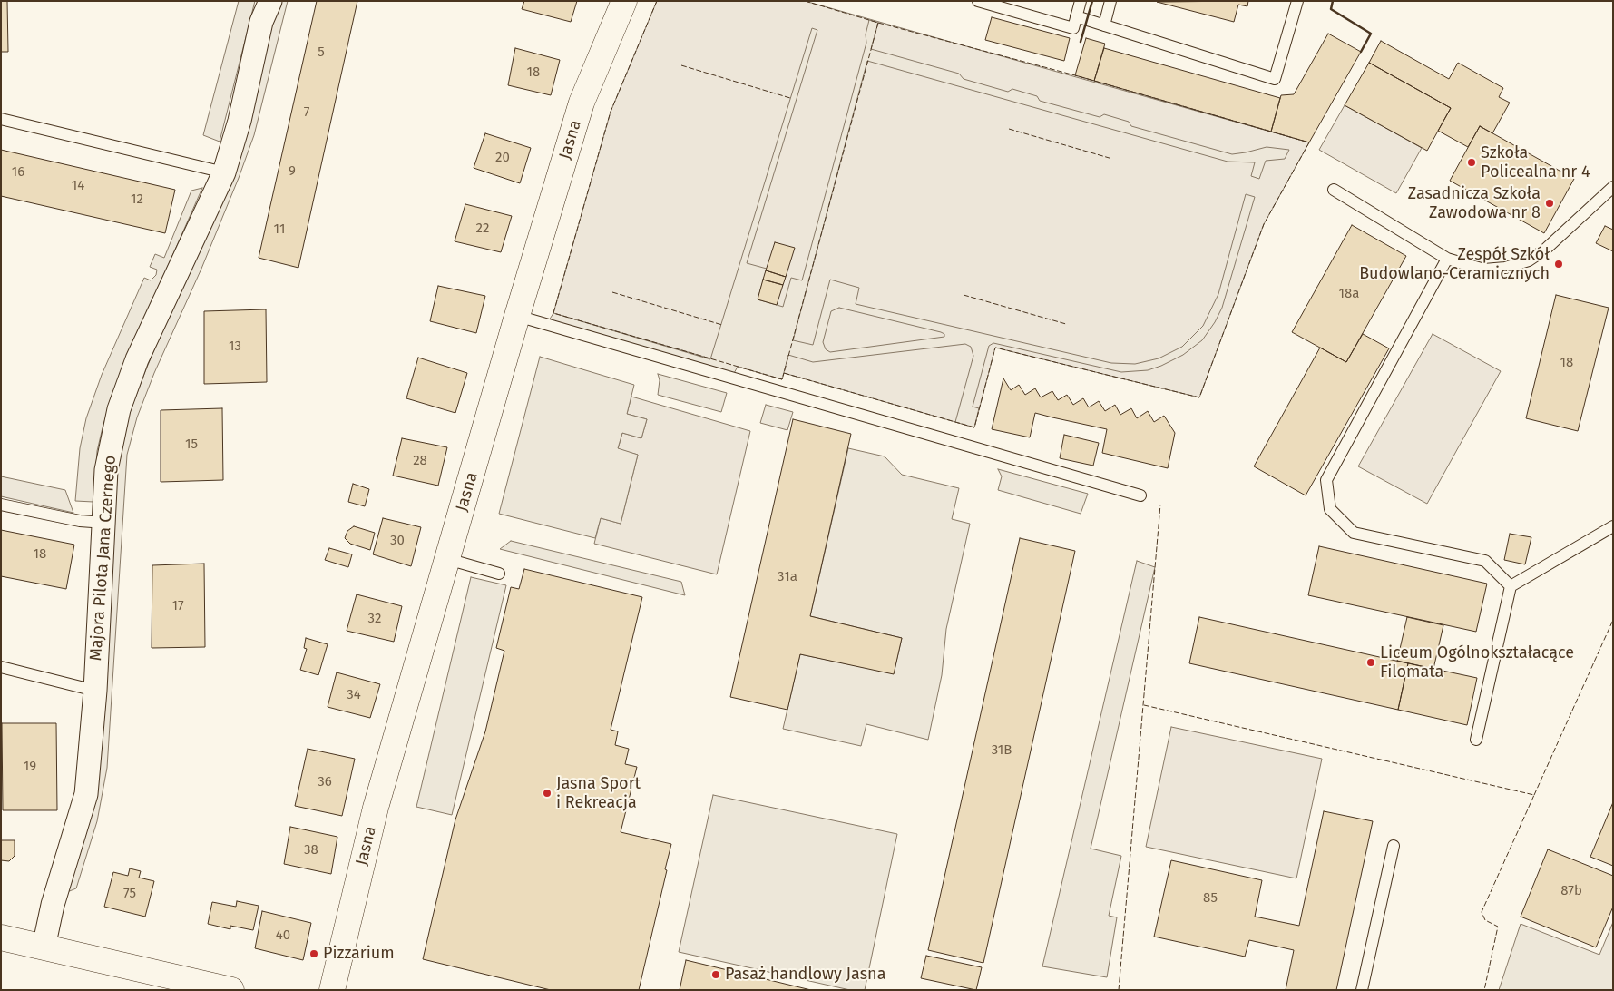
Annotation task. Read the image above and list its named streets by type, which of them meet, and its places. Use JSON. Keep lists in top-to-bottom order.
{
  "streets": {
    "street": ["Jasna", "Majora Pilota Jana Czernego"]
  },
  "places": [
    "Szkoła Policealna nr 4",
    "Zasadnicza Szkoła Zawodowa nr 8",
    "Zespół Szkół Budowlano-Ceramicznych",
    "Liceum Ogólnokształacące Filomata",
    "Jasna Sport i Rekreacja",
    "Pizzarium",
    "Pasaż handlowy Jasna"
  ],
  "house_numbers": [
    "5",
    "18",
    "7",
    "20",
    "9",
    "16",
    "14",
    "12",
    "22",
    "11",
    "18a",
    "13",
    "18",
    "15",
    "28",
    "30",
    "18",
    "31a",
    "17",
    "32",
    "34",
    "31B",
    "19",
    "36",
    "38",
    "87b",
    "75",
    "85",
    "40"
  ]
}
